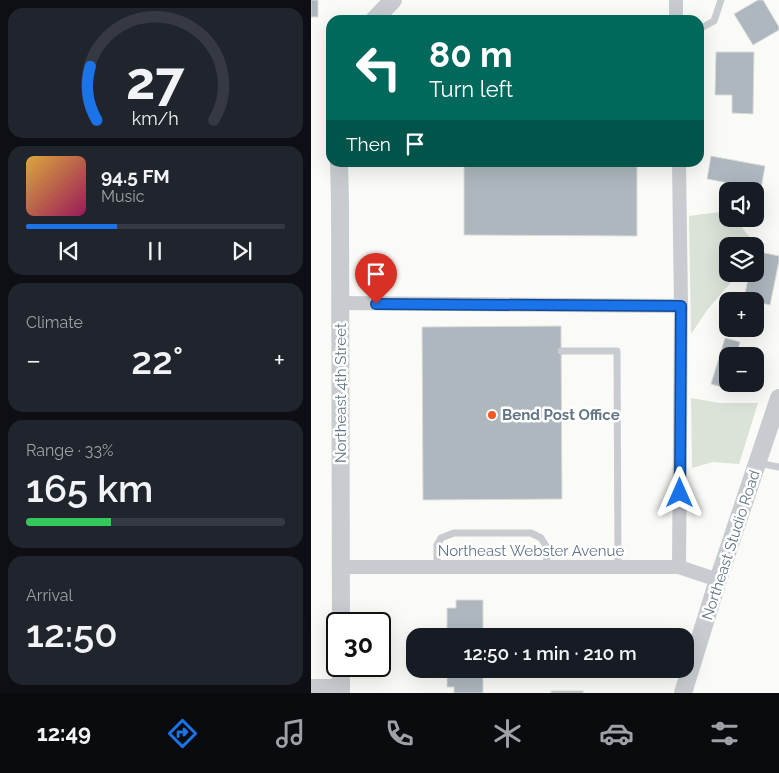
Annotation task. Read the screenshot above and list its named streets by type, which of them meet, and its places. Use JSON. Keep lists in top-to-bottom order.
{
  "streets": {
    "street": ["Northeast 4th Street", "Northeast Studio Road", "Northeast Webster Avenue"]
  },
  "crossings": [
    ["Northeast 4th Street", "Northeast Webster Avenue"],
    ["Northeast Studio Road", "Northeast Webster Avenue"]
  ],
  "places": ["Bend Post Office"],
  "page": {
    "turn": ["80 m", "Turn left"],
    "then": "Then",
    "song": ["94.5 FM", "Music"],
    "map_buttons": ["+", "−"],
    "tile": [
      "Climate",
      ["Range · 33%", "165 km"],
      ["Arrival", "12:50"]
    ],
    "heat": ["−", "22°", "+"],
    "limit": "30",
    "trip": "12:50 · 1 min · 210 m",
    "tabs": "12:49",
    "gauge": ["27", "km/h"]
  }
}
